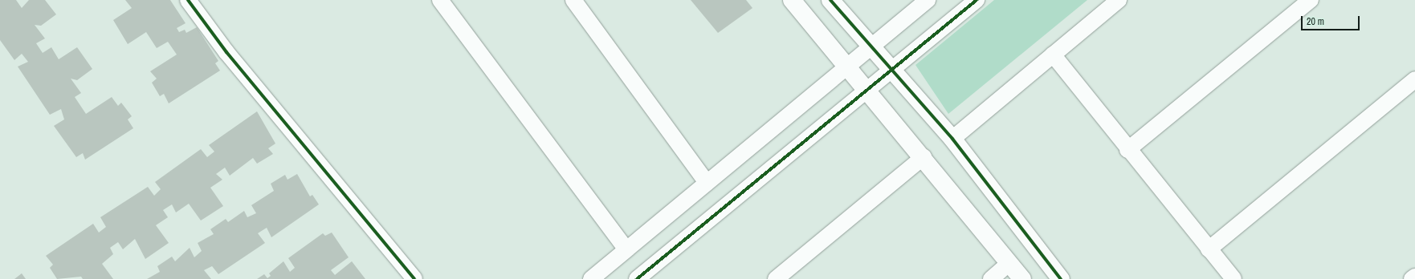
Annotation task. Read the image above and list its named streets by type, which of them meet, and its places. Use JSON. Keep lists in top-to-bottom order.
{
  "scale_bar": "20 m"
}
